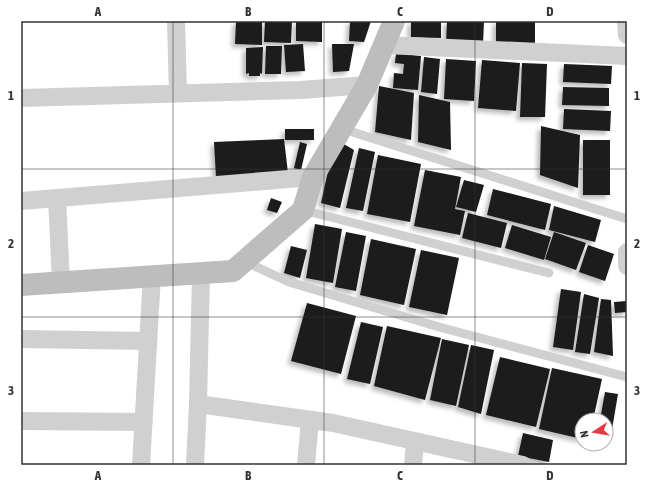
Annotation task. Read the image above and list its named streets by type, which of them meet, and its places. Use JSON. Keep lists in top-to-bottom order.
{
  "north": "left",
  "grid": {
    "columns": [
      "A",
      "B",
      "C",
      "D"
    ],
    "rows": ["1", "2", "3"]
  }
}
